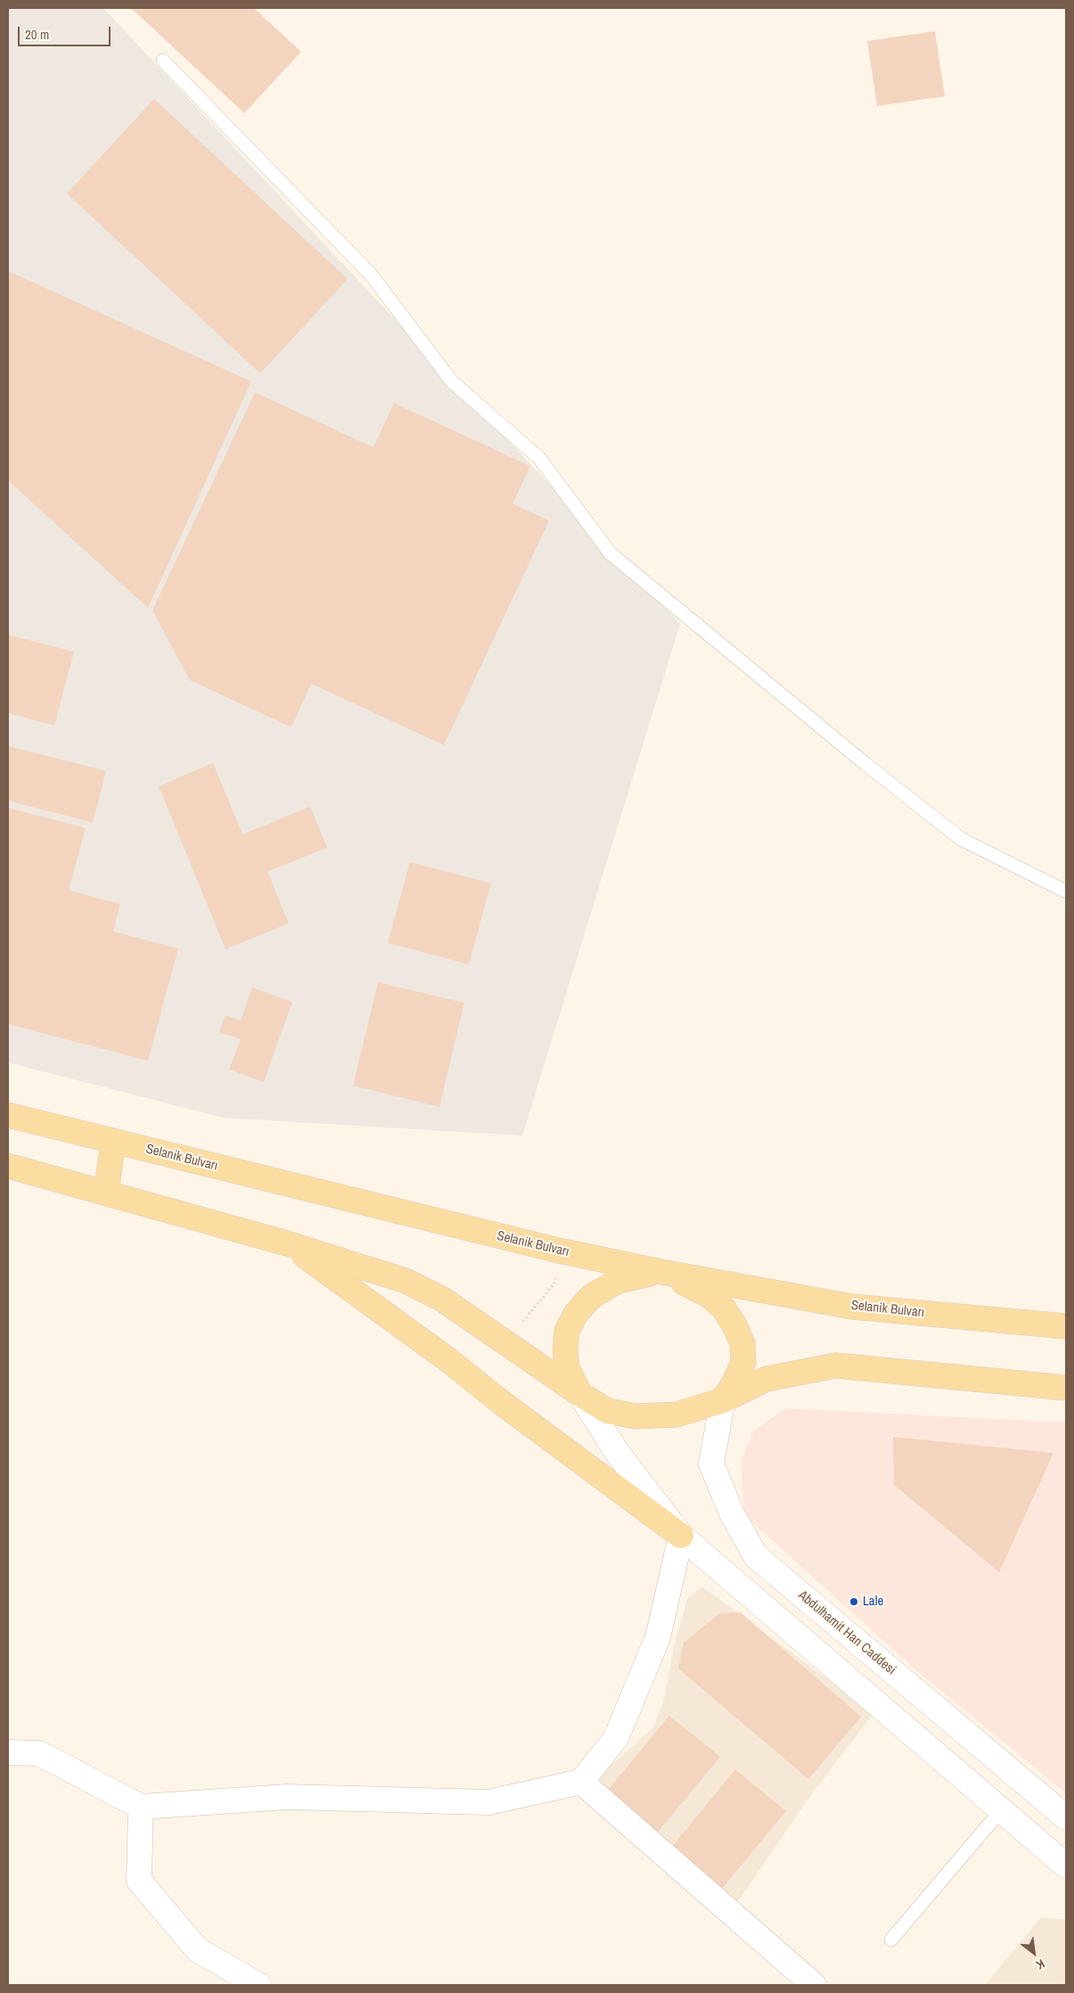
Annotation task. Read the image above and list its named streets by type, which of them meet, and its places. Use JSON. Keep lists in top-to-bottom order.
{
  "streets": {
    "main road": ["Selanik Bulvarı"],
    "street": ["Abdulhamit Han Caddesi"]
  },
  "places": ["Lale"],
  "scale_bar": "20 m",
  "north": "bottom right"
}
